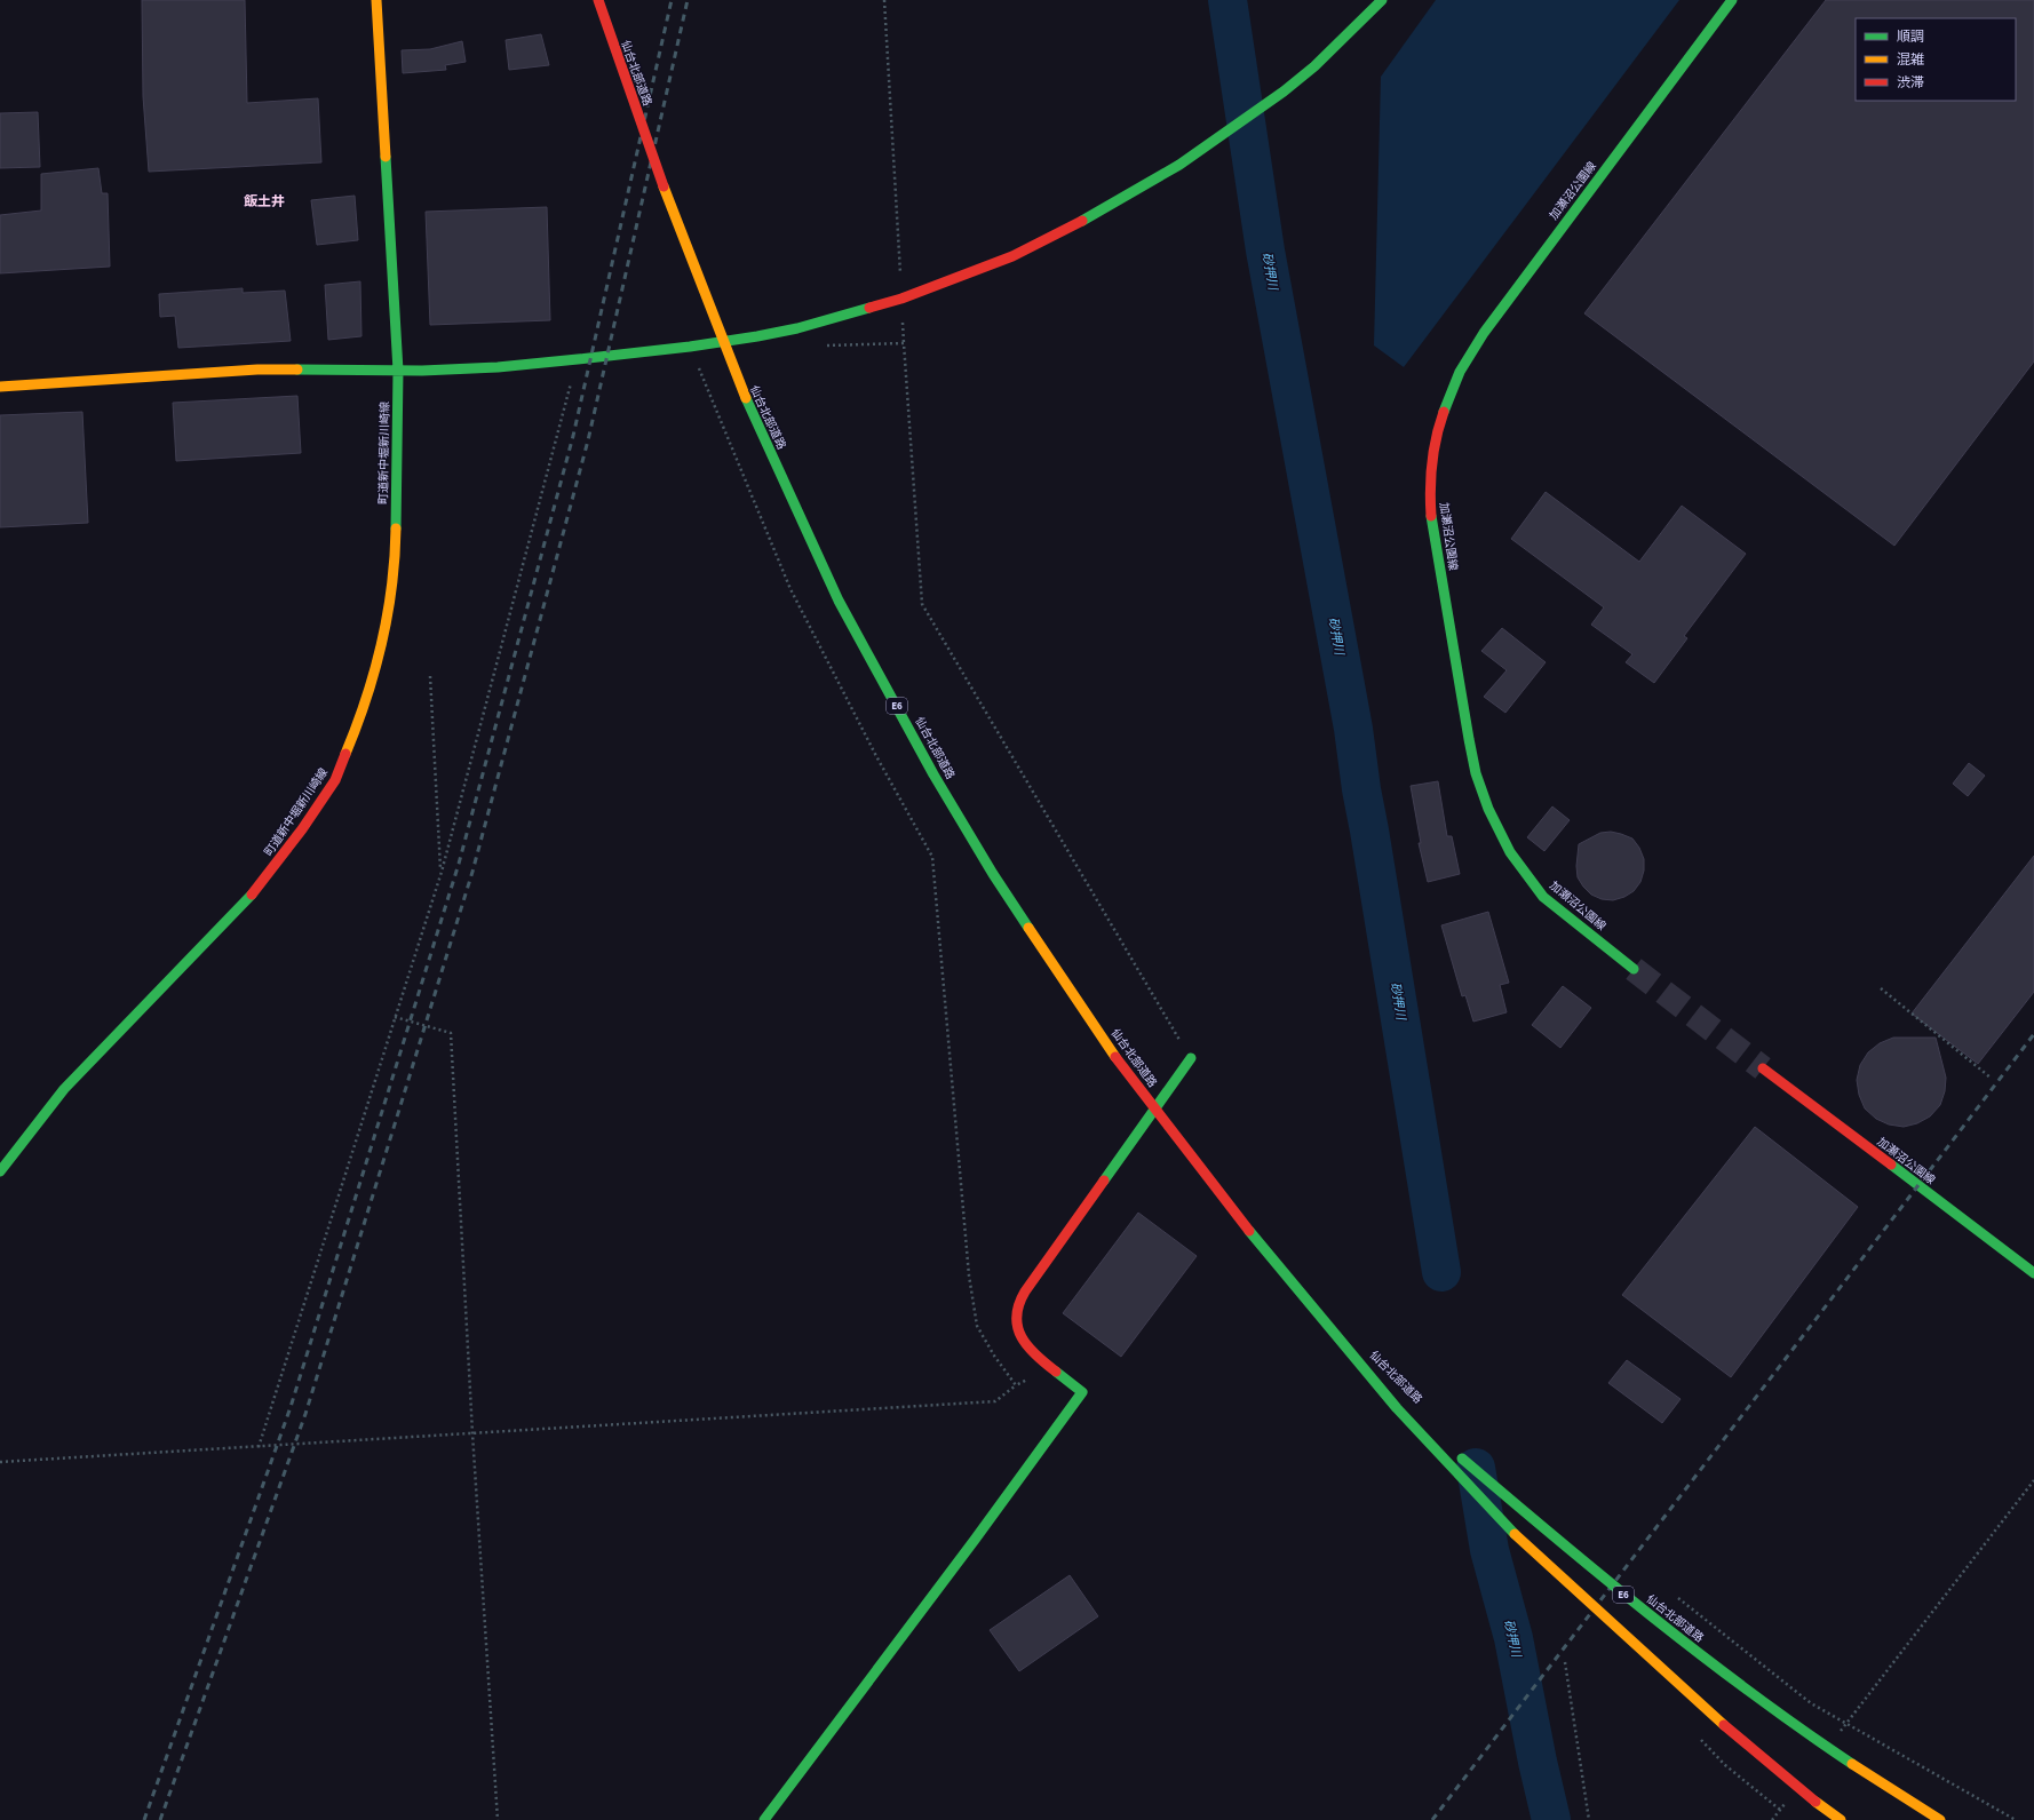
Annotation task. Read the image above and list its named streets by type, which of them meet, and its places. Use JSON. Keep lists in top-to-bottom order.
{
  "streets": {
    "main road": [
      "仙台北部道路",
      "加瀬沼公園線",
      "町道新中堀新川崎線",
      "E6"
    ]
  },
  "districts": ["飯土井"],
  "water": ["砂押川"],
  "legend": ["順調", "混雑", "渋滞"]
}
